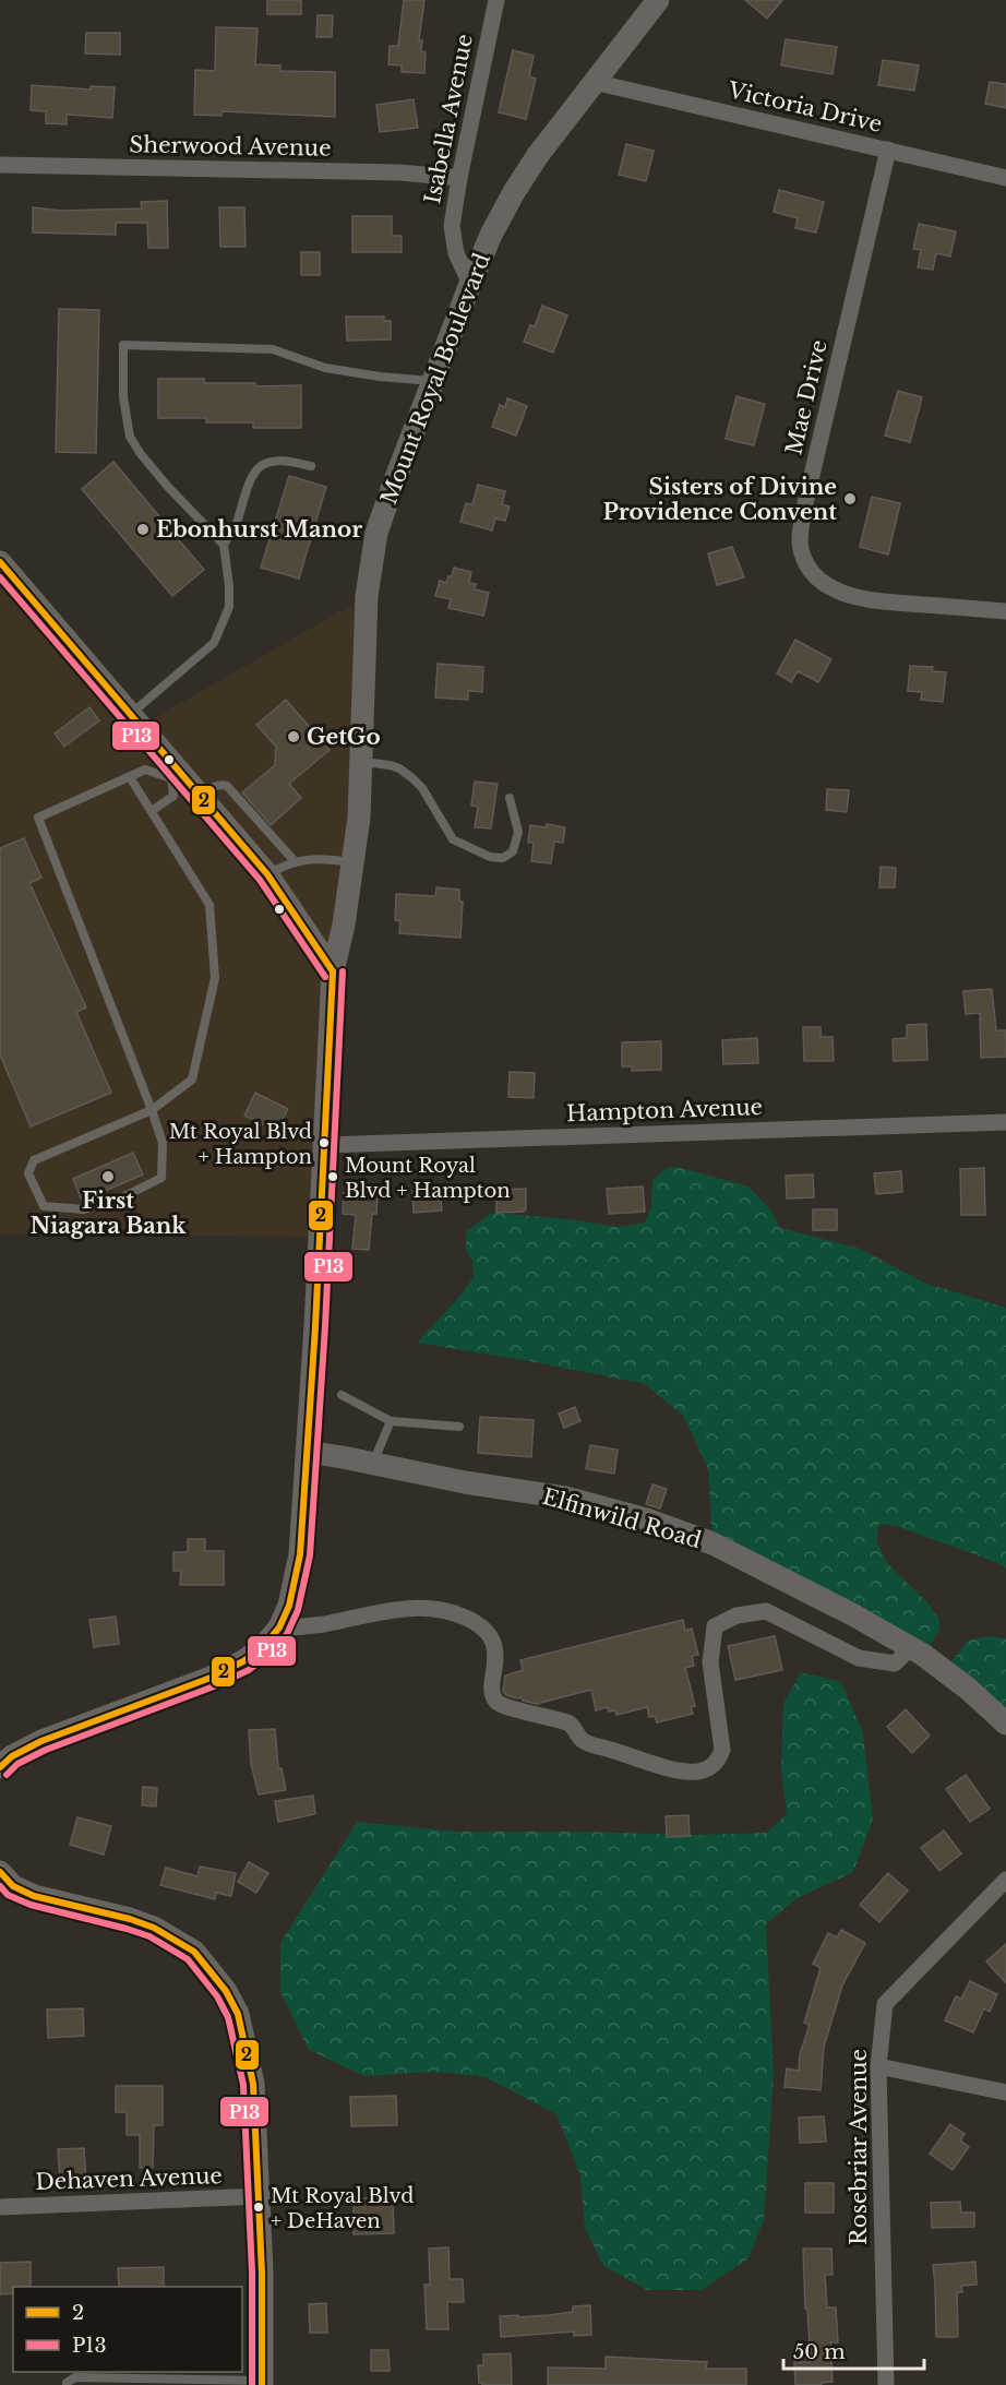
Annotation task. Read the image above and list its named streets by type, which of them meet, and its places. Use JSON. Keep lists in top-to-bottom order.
{
  "streets": {
    "main road": ["Mount Royal Boulevard", "Elfinwild Road"],
    "street": [
      "Victoria Drive",
      "Isabella Avenue",
      "Sherwood Avenue",
      "Mae Drive",
      "Hampton Avenue",
      "Rosebriar Avenue",
      "Dehaven Avenue"
    ]
  },
  "crossings": [
    ["Victoria Drive", "Mount Royal Boulevard"],
    ["Victoria Drive", "Mae Drive"],
    ["Isabella Avenue", "Sherwood Avenue"],
    ["Isabella Avenue", "Mount Royal Boulevard"],
    ["Mount Royal Boulevard", "Hampton Avenue"],
    ["Mount Royal Boulevard", "Elfinwild Road"]
  ],
  "places": [
    "Sisters of Divine Providence Convent",
    "Ebonhurst Manor",
    "GetGo",
    "Mt Royal Blvd + Hampton",
    "First Niagara Bank",
    "Mount Royal Blvd + Hampton",
    "Mt Royal Blvd + DeHaven"
  ],
  "lines": ["transit line 2", "transit line P13"],
  "legend": ["2", "P13"],
  "scale_bar": "50 m"
}
